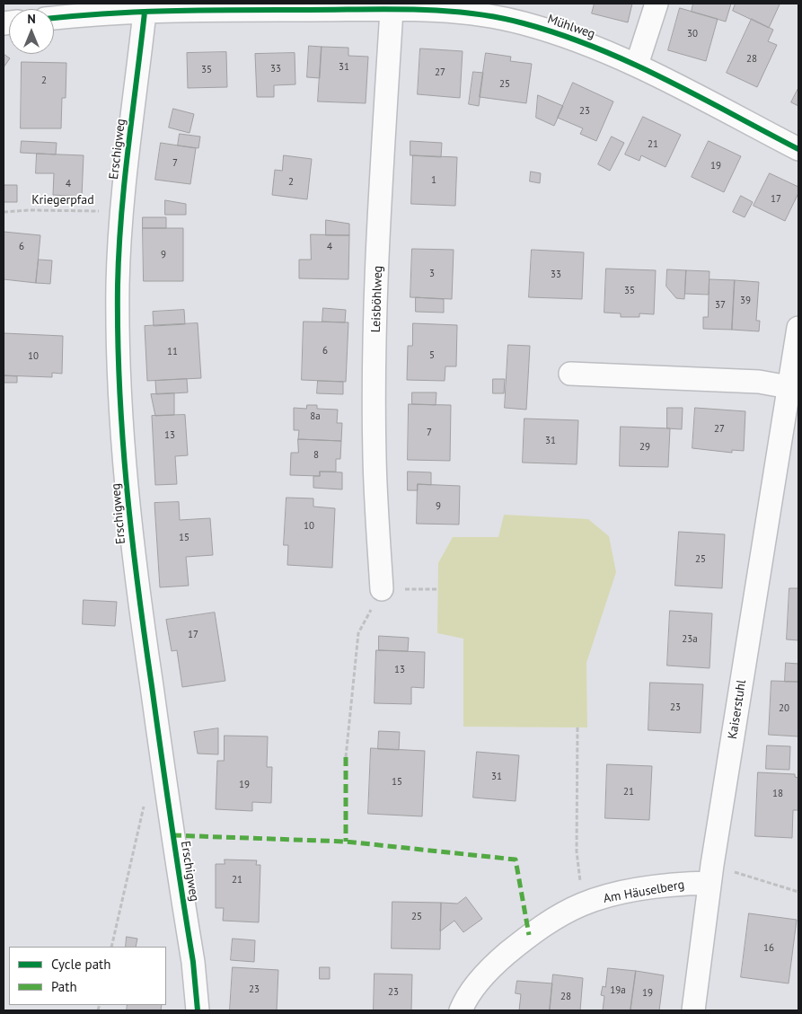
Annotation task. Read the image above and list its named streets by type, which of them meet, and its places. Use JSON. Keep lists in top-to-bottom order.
{
  "streets": {
    "street": [
      "Mühlweg",
      "Erschigweg",
      "Leisböhlweg",
      "Kaiserstuhl",
      "Am Häuselberg"
    ],
    "path": ["Kriegerpfad"]
  },
  "crossings": [
    ["Mühlweg", "Erschigweg"],
    ["Mühlweg", "Leisböhlweg"],
    ["Erschigweg", "Kriegerpfad"],
    ["Kaiserstuhl", "Am Häuselberg"]
  ],
  "house_numbers": [
    "30",
    "28",
    "31",
    "33",
    "35",
    "27",
    "2",
    "25",
    "23",
    "21",
    "7",
    "19",
    "1",
    "2",
    "4",
    "17",
    "6",
    "4",
    "9",
    "3",
    "33",
    "35",
    "39",
    "37",
    "6",
    "11",
    "5",
    "10",
    "8a",
    "27",
    "7",
    "13",
    "31",
    "29",
    "8",
    "9",
    "10",
    "15",
    "25",
    "17",
    "23a",
    "13",
    "23",
    "20",
    "31",
    "15",
    "19",
    "21",
    "18",
    "21",
    "25",
    "16",
    "23",
    "19a",
    "23",
    "19",
    "28"
  ],
  "legend": ["Cycle path", "Path"],
  "north": "top"
}
